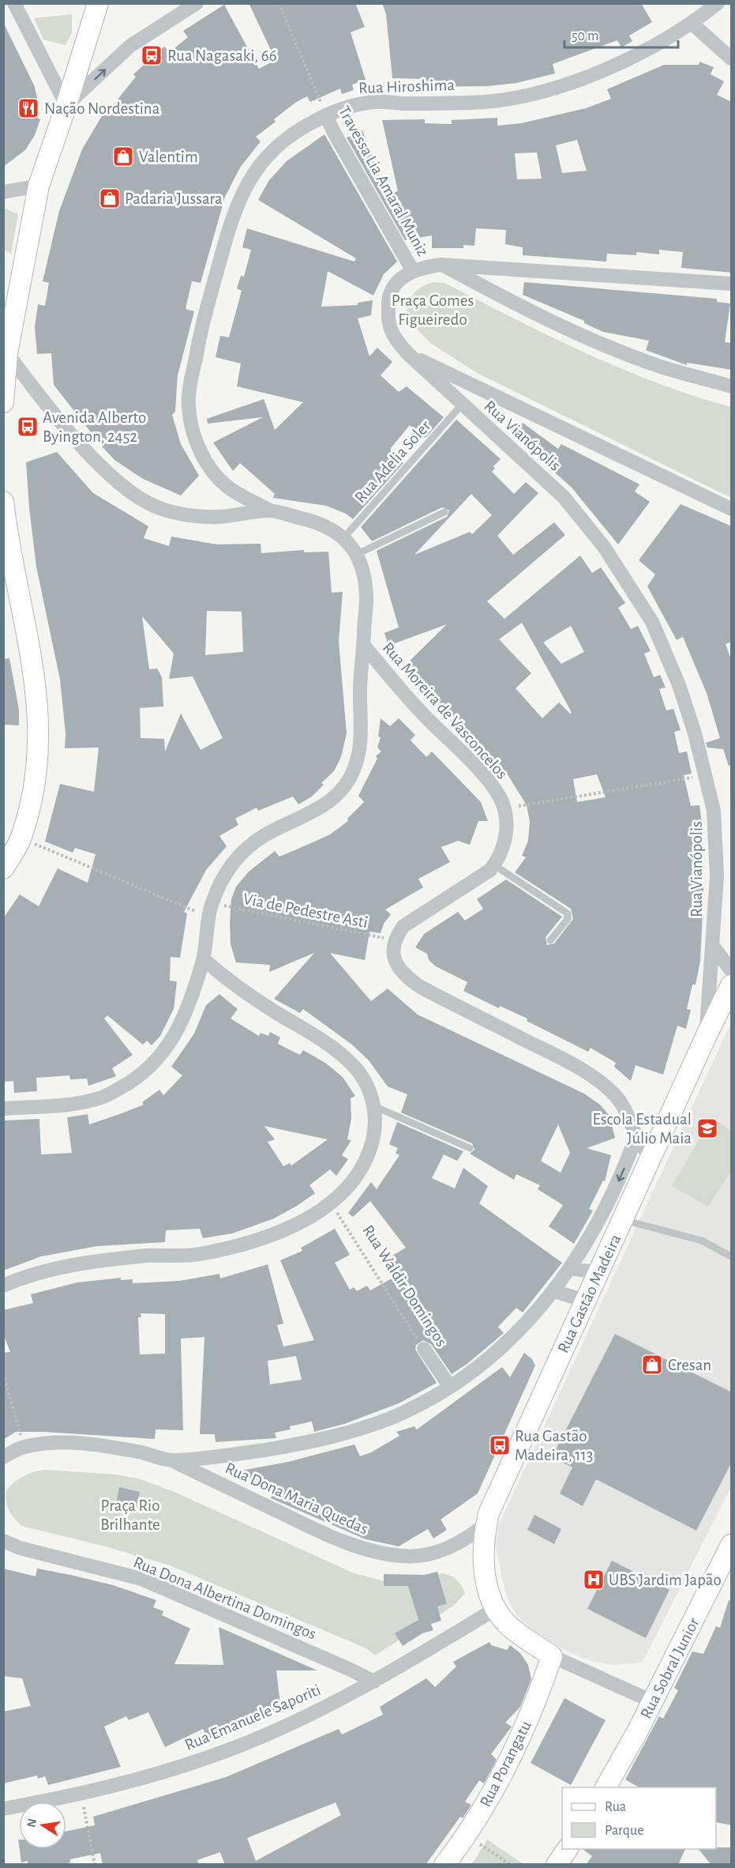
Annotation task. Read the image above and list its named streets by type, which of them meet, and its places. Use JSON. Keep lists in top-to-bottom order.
{
  "streets": {
    "street": [
      "Rua Hiroshima",
      "Travessa Lia Amaral Muniz",
      "Rua Vianópolis",
      "Rua Moreira de Vasconcelos",
      "Rua Waldir Domingos",
      "Rua Gastão Madeira",
      "Rua Dona Maria Quedas",
      "Rua Dona Albertina Domingos",
      "Rua Sobral Junior",
      "Rua Emanuele Saporiti",
      "Rua Porangatu"
    ],
    "lane": ["Rua Adelia Soler"],
    "path": ["Via de Pedestre Asti"]
  },
  "crossings": [
    ["Rua Hiroshima", "Travessa Lia Amaral Muniz"],
    ["Rua Hiroshima", "Rua Moreira de Vasconcelos"],
    ["Travessa Lia Amaral Muniz", "Rua Vianópolis"],
    ["Rua Vianópolis", "Rua Adelia Soler"],
    ["Rua Vianópolis", "Rua Gastão Madeira"],
    ["Rua Adelia Soler", "Rua Moreira de Vasconcelos"],
    ["Rua Moreira de Vasconcelos", "Via de Pedestre Asti"],
    ["Rua Gastão Madeira", "Rua Dona Maria Quedas"],
    ["Rua Gastão Madeira", "Rua Emanuele Saporiti"],
    ["Rua Gastão Madeira", "Rua Porangatu"],
    ["Rua Dona Albertina Domingos", "Rua Emanuele Saporiti"]
  ],
  "parks": ["Praça Gomes Figueiredo", "Praça Rio Brilhante"],
  "places": {
    "bus stop": ["Rua Nagasaki, 66", "Avenida Alberto Byington, 2452", "Rua Gastão Madeira, 113"],
    "restaurant": ["Nação Nordestina"],
    "shop": ["Valentim", "Padaria Jussara", "Cresan"],
    "school or university": ["Escola Estadual Júlio Maia"],
    "hospital": ["UBS Jardim Japão"]
  },
  "legend": ["Rua", "Parque"],
  "scale_bar": "50 m",
  "north": "left"
}
